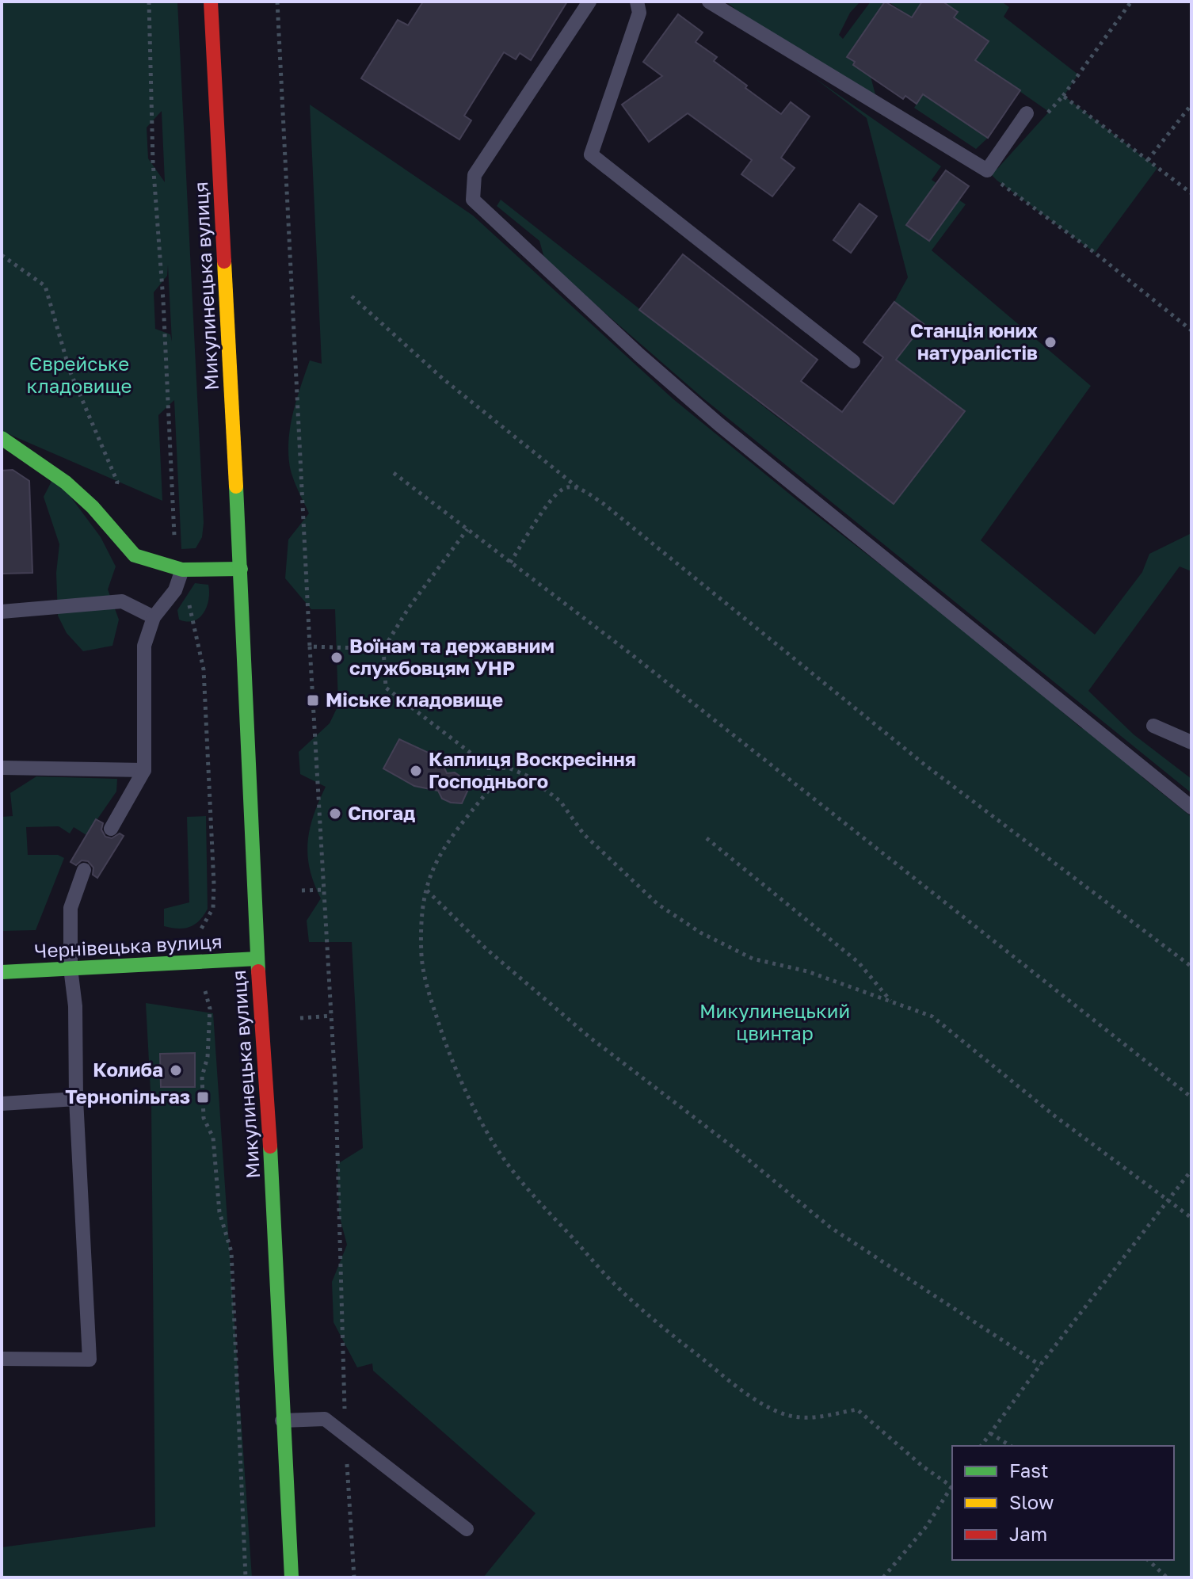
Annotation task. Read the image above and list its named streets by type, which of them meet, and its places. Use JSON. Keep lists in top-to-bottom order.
{
  "streets": {
    "main road": ["Микулинецька вулиця", "Чернівецька вулиця"]
  },
  "crossings": [
    ["Микулинецька вулиця", "Чернівецька вулиця"]
  ],
  "parks": ["Єврейське кладовище", "Микулинецький цвинтар"],
  "places": {
    "other": [
      "Станція юних натуралістів",
      "Воїнам та державним службовцям УНР",
      "Каплиця Воскресіння Господнього",
      "Спогад",
      "Колиба"
    ],
    "transit": ["Міське кладовище", "Тернопільгаз"]
  },
  "legend": ["Fast", "Slow", "Jam"]
}
